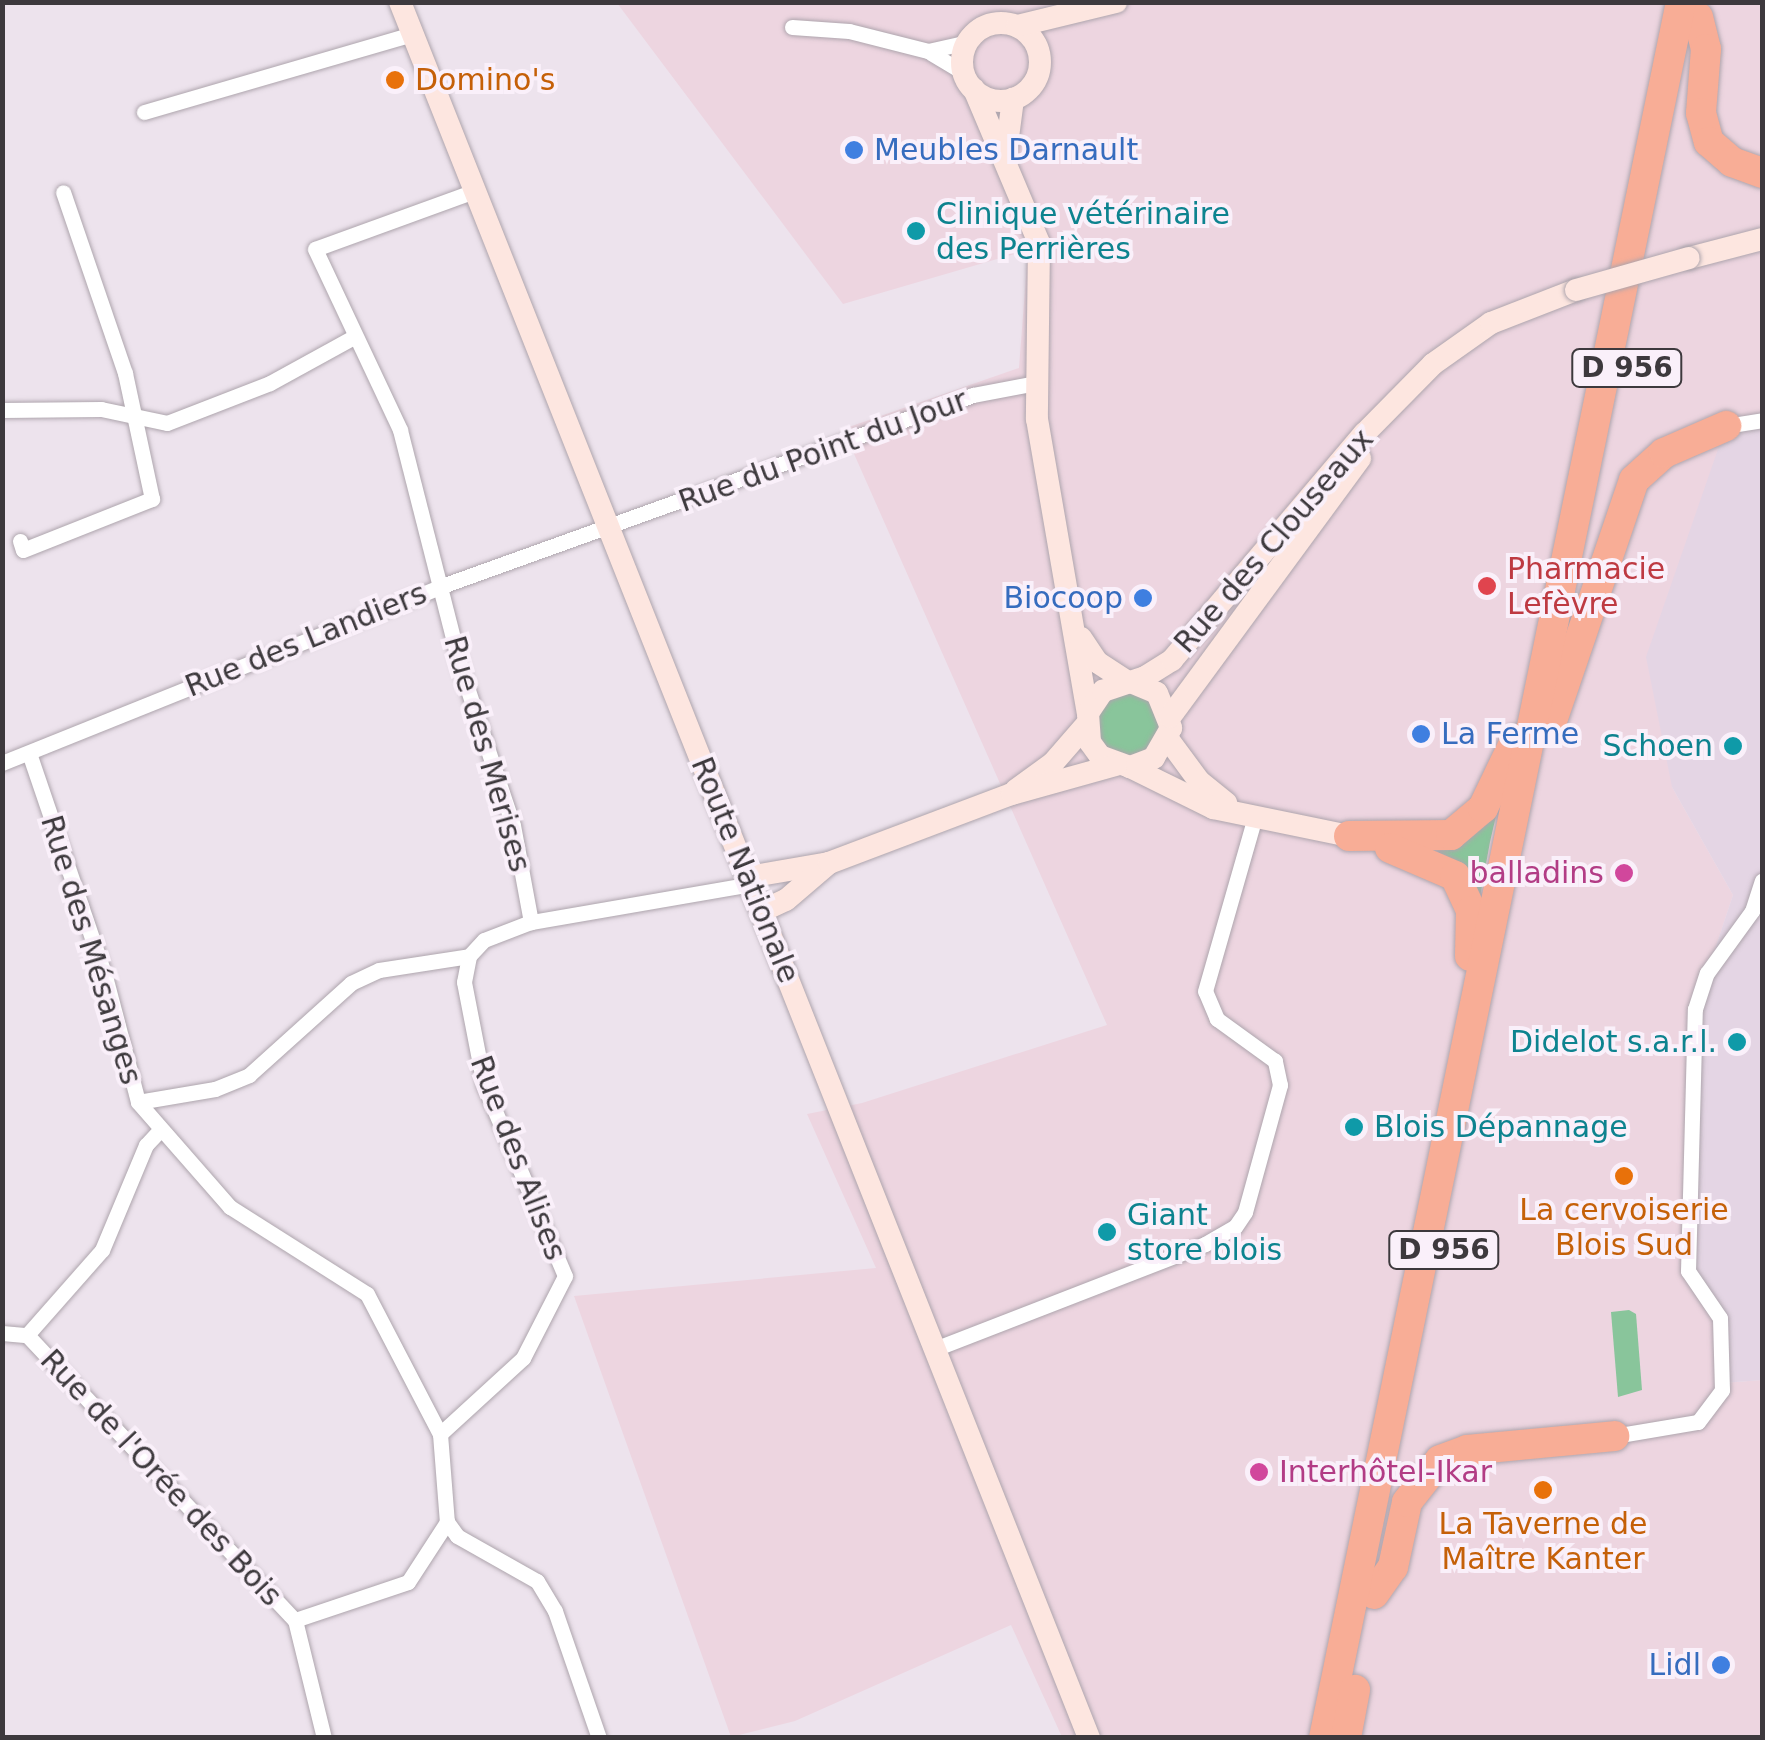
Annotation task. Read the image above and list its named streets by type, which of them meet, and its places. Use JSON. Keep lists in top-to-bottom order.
{
  "streets": {
    "highway": ["D 956"],
    "street": [
      "Rue du Point du Jour",
      "Rue des Clouseaux",
      "Rue des Landiers",
      "Rue des Merises",
      "Route Nationale",
      "Rue des Mésanges",
      "Rue des Alises",
      "Rue de l'Orée des Bois"
    ]
  },
  "crossings": [
    ["Rue du Point du Jour", "Rue des Landiers"],
    ["Rue du Point du Jour", "Route Nationale"],
    ["Rue des Landiers", "Rue des Merises"],
    ["Rue des Landiers", "Route Nationale"],
    ["Rue des Landiers", "Rue des Mésanges"],
    ["Rue des Merises", "Route Nationale"],
    ["Rue des Mésanges", "Rue des Alises"]
  ],
  "places": [
    "Domino's",
    "Meubles Darnault",
    "Clinique vétérinaire des Perrières",
    "Pharmacie Lefèvre",
    "Biocoop",
    "La Ferme",
    "Schoen",
    "balladins",
    "Didelot s.a.r.l.",
    "Blois Dépannage",
    "La cervoiserie Blois Sud",
    "Giant store blois",
    "Interhôtel-Ikar",
    "La Taverne de Maître Kanter",
    "Lidl"
  ]
}
